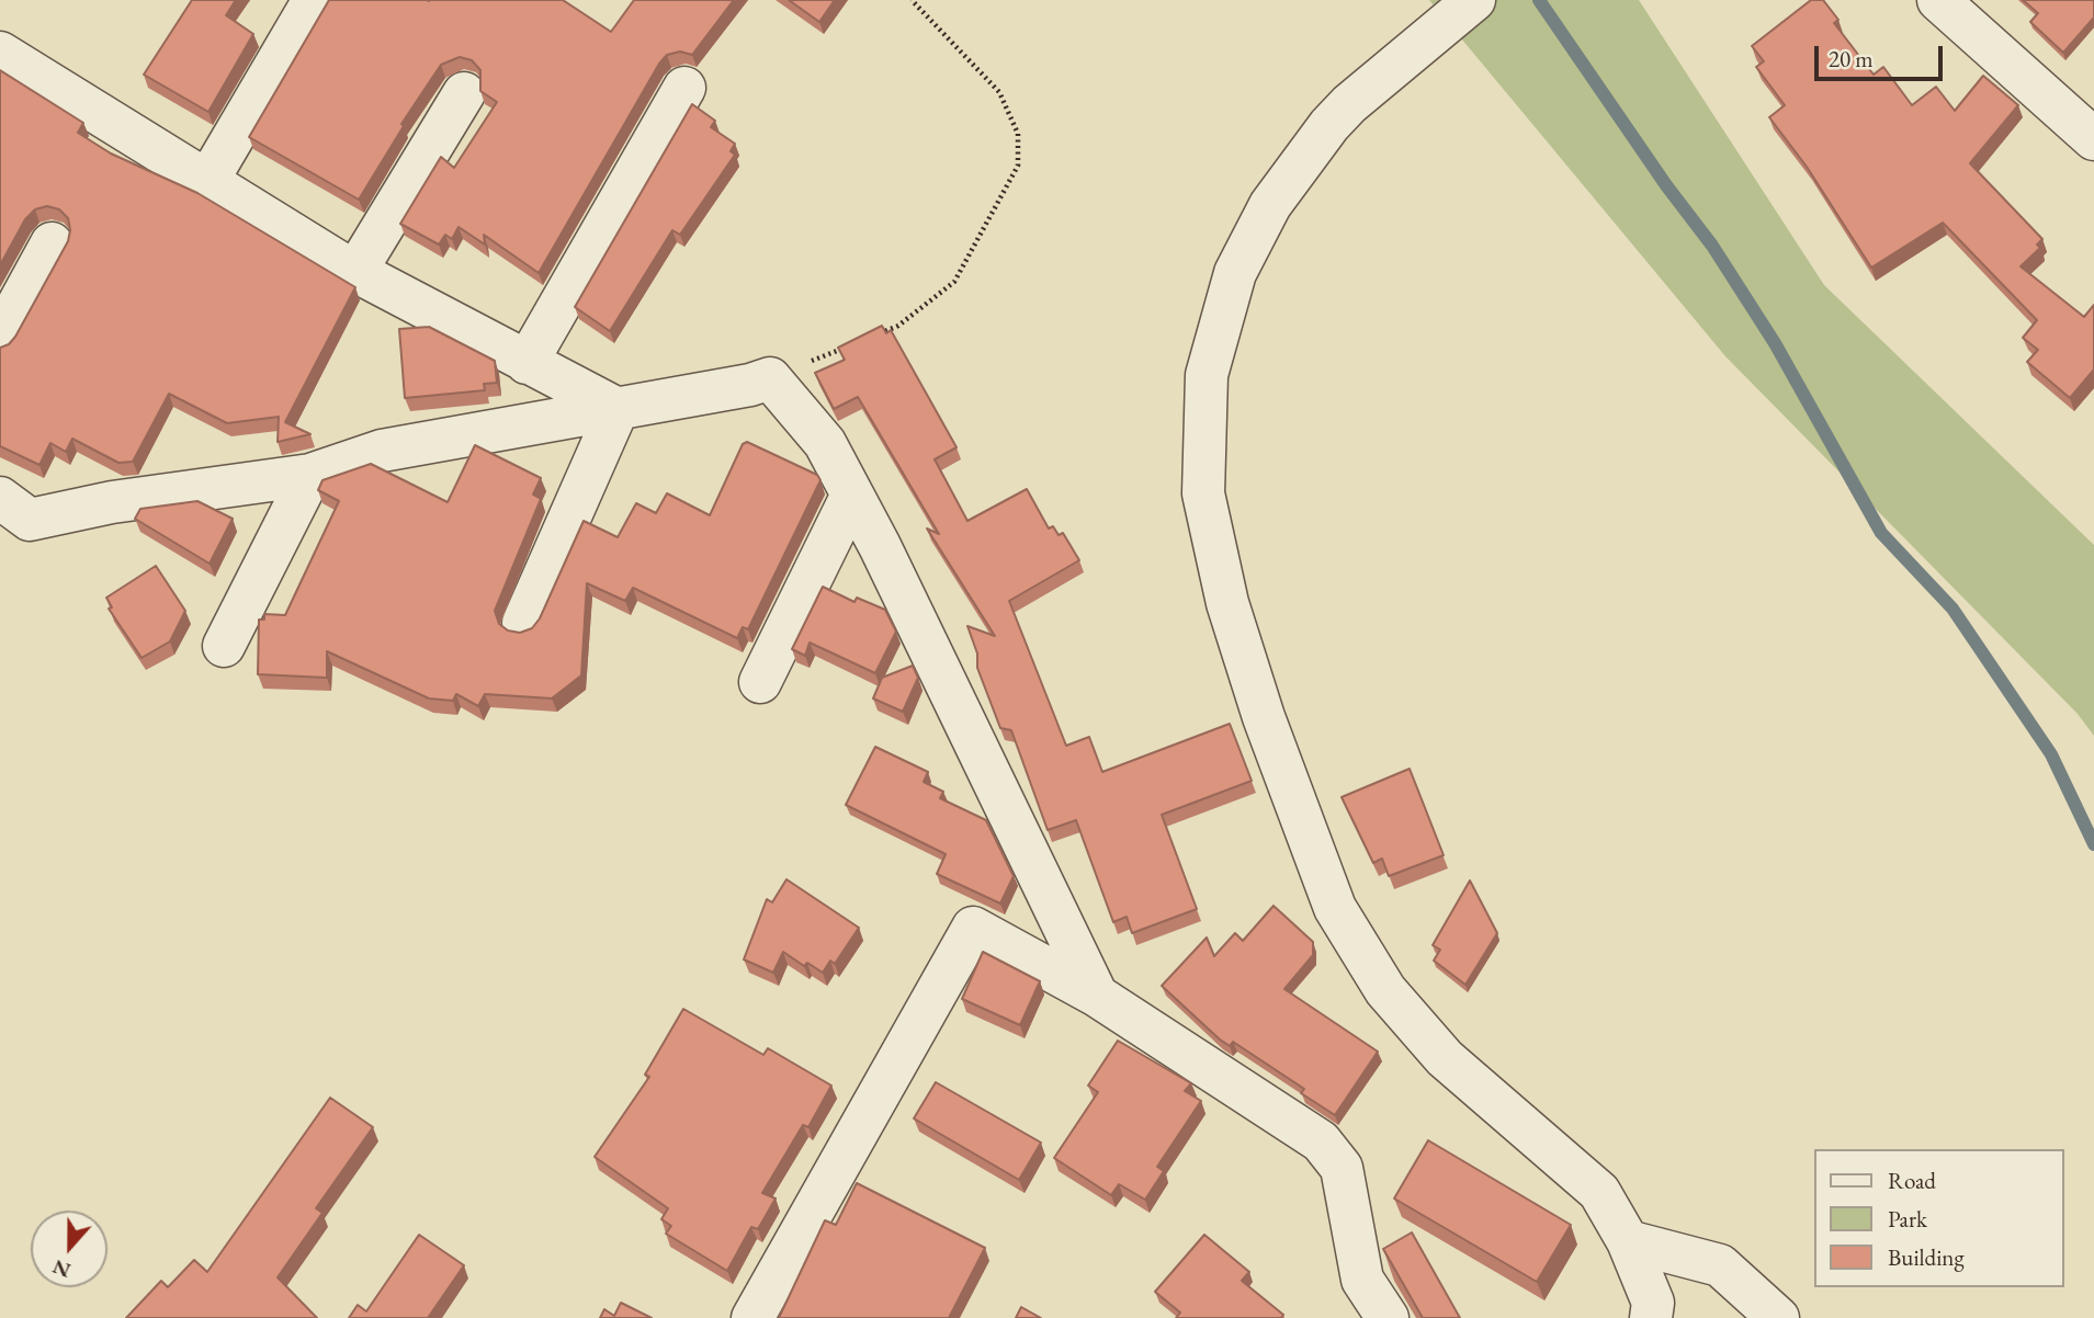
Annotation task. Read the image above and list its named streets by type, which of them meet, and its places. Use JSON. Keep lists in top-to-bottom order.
{
  "legend": ["Road", "Park", "Building"],
  "scale_bar": "20 m",
  "north": "bottom"
}
